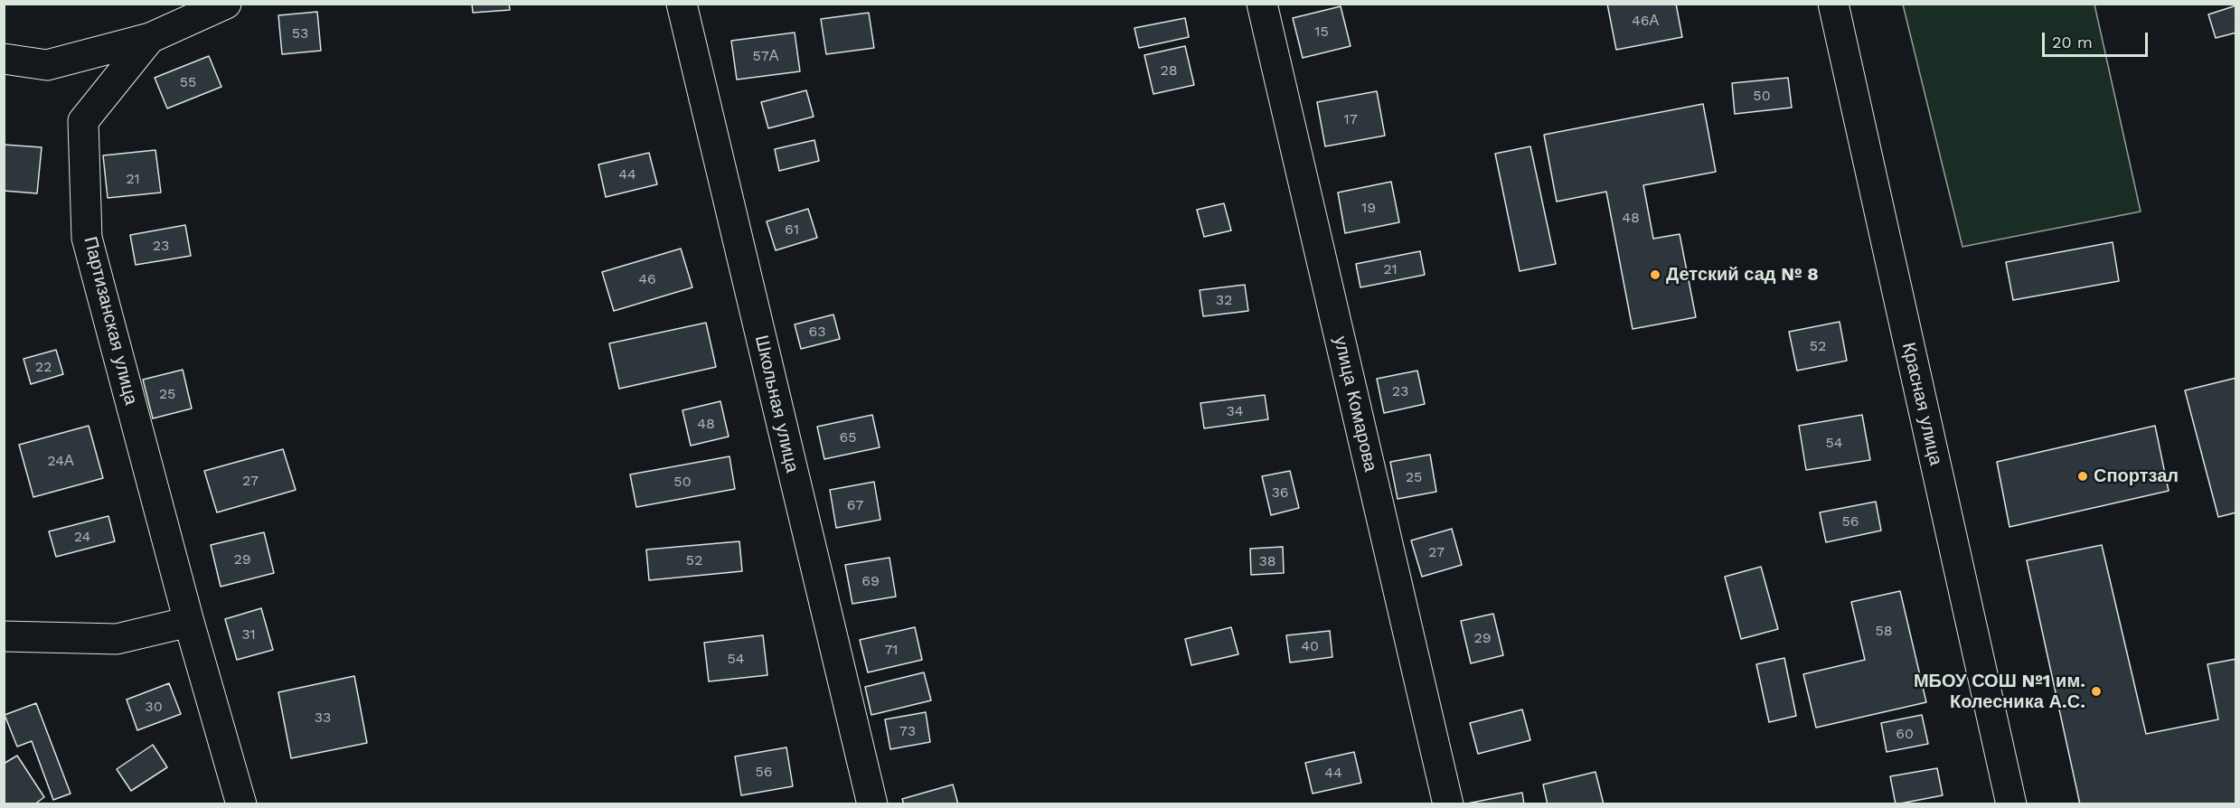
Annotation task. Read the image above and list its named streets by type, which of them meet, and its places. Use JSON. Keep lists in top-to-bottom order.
{
  "streets": {
    "street": [
      "Партизанская улица",
      "Школьная улица",
      "улица Комарова",
      "Красная улица"
    ]
  },
  "places": ["Детский сад № 8", "Спортзал", "МБОУ СОШ №1 им. Колесника А.С."],
  "house_numbers": [
    "46А",
    "15",
    "53",
    "57А",
    "28",
    "55",
    "50",
    "17",
    "44",
    "21",
    "19",
    "48",
    "61",
    "23",
    "21",
    "46",
    "32",
    "63",
    "52",
    "22",
    "23",
    "25",
    "34",
    "48",
    "65",
    "54",
    "24А",
    "25",
    "27",
    "50",
    "36",
    "67",
    "56",
    "24",
    "27",
    "29",
    "52",
    "38",
    "69",
    "58",
    "31",
    "29",
    "40",
    "71",
    "54",
    "30",
    "33",
    "73",
    "60",
    "56",
    "44"
  ],
  "scale_bar": "20 m"
}
